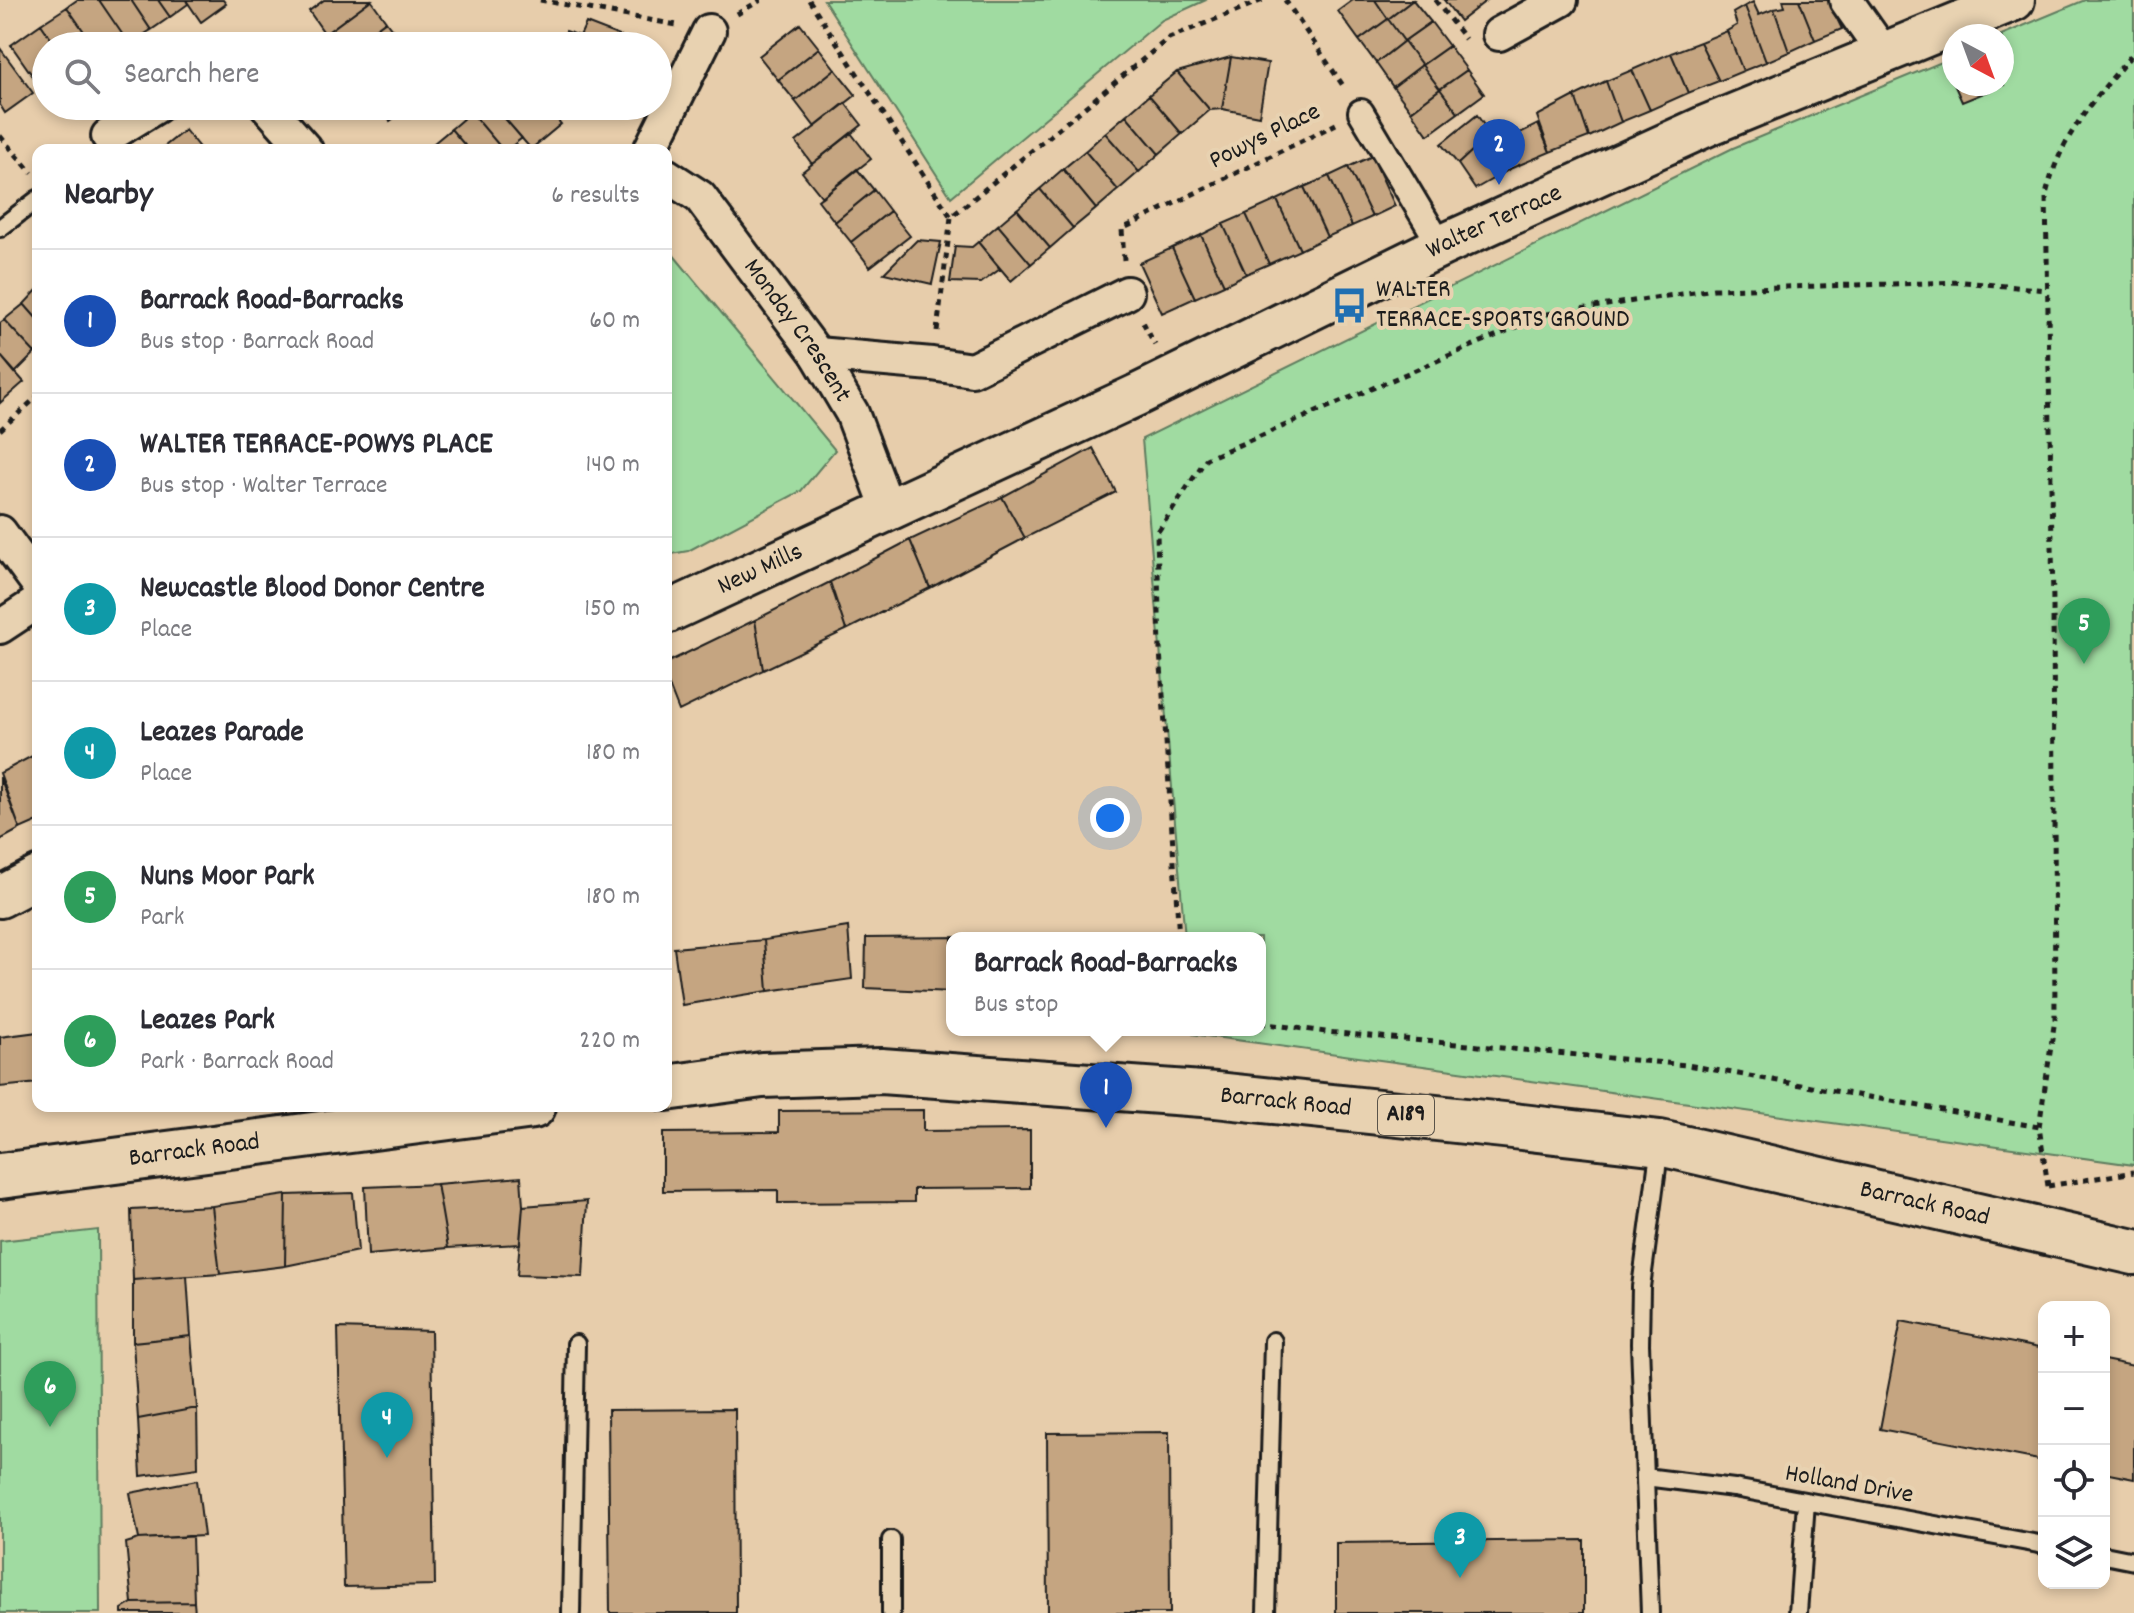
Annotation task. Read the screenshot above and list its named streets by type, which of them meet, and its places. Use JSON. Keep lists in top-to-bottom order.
{
  "streets": {
    "main road": ["Barrack Road", "A189"],
    "street": ["Walter Terrace", "Monday Crescent", "New Mills"],
    "lane": ["Holland Drive"],
    "path": ["Powys Place"]
  },
  "crossings": [
    ["Walter Terrace", "Monday Crescent"],
    ["Walter Terrace", "New Mills"],
    ["Monday Crescent", "New Mills"]
  ],
  "places": {
    "bus stop": ["WALTER TERRACE-SPORTS GROUND"]
  },
  "north": "bottom right",
  "page": {
    "search": "Search here",
    "pins": [
      "2",
      "5",
      "1",
      "6",
      "4",
      "3"
    ],
    "heading": ["Nearby", "6 results"],
    "list": [
      {
        "mark": "1",
        "name": "Barrack Road-Barracks",
        "note": "Bus stop · Barrack Road",
        "value": "60 m"
      },
      {
        "mark": "2",
        "name": "WALTER TERRACE-POWYS PLACE",
        "note": "Bus stop · Walter Terrace",
        "value": "140 m"
      },
      {
        "mark": "3",
        "name": "Newcastle Blood Donor Centre",
        "note": "Place",
        "value": "150 m"
      },
      {
        "mark": "4",
        "name": "Leazes Parade",
        "note": "Place",
        "value": "180 m"
      },
      {
        "mark": "5",
        "name": "Nuns Moor Park",
        "note": "Park",
        "value": "180 m"
      },
      {
        "mark": "6",
        "name": "Leazes Park",
        "note": "Park · Barrack Road",
        "value": "220 m"
      }
    ],
    "popup": ["Barrack Road-Barracks", "Bus stop"],
    "map_buttons": ["+", "−"]
  }
}
